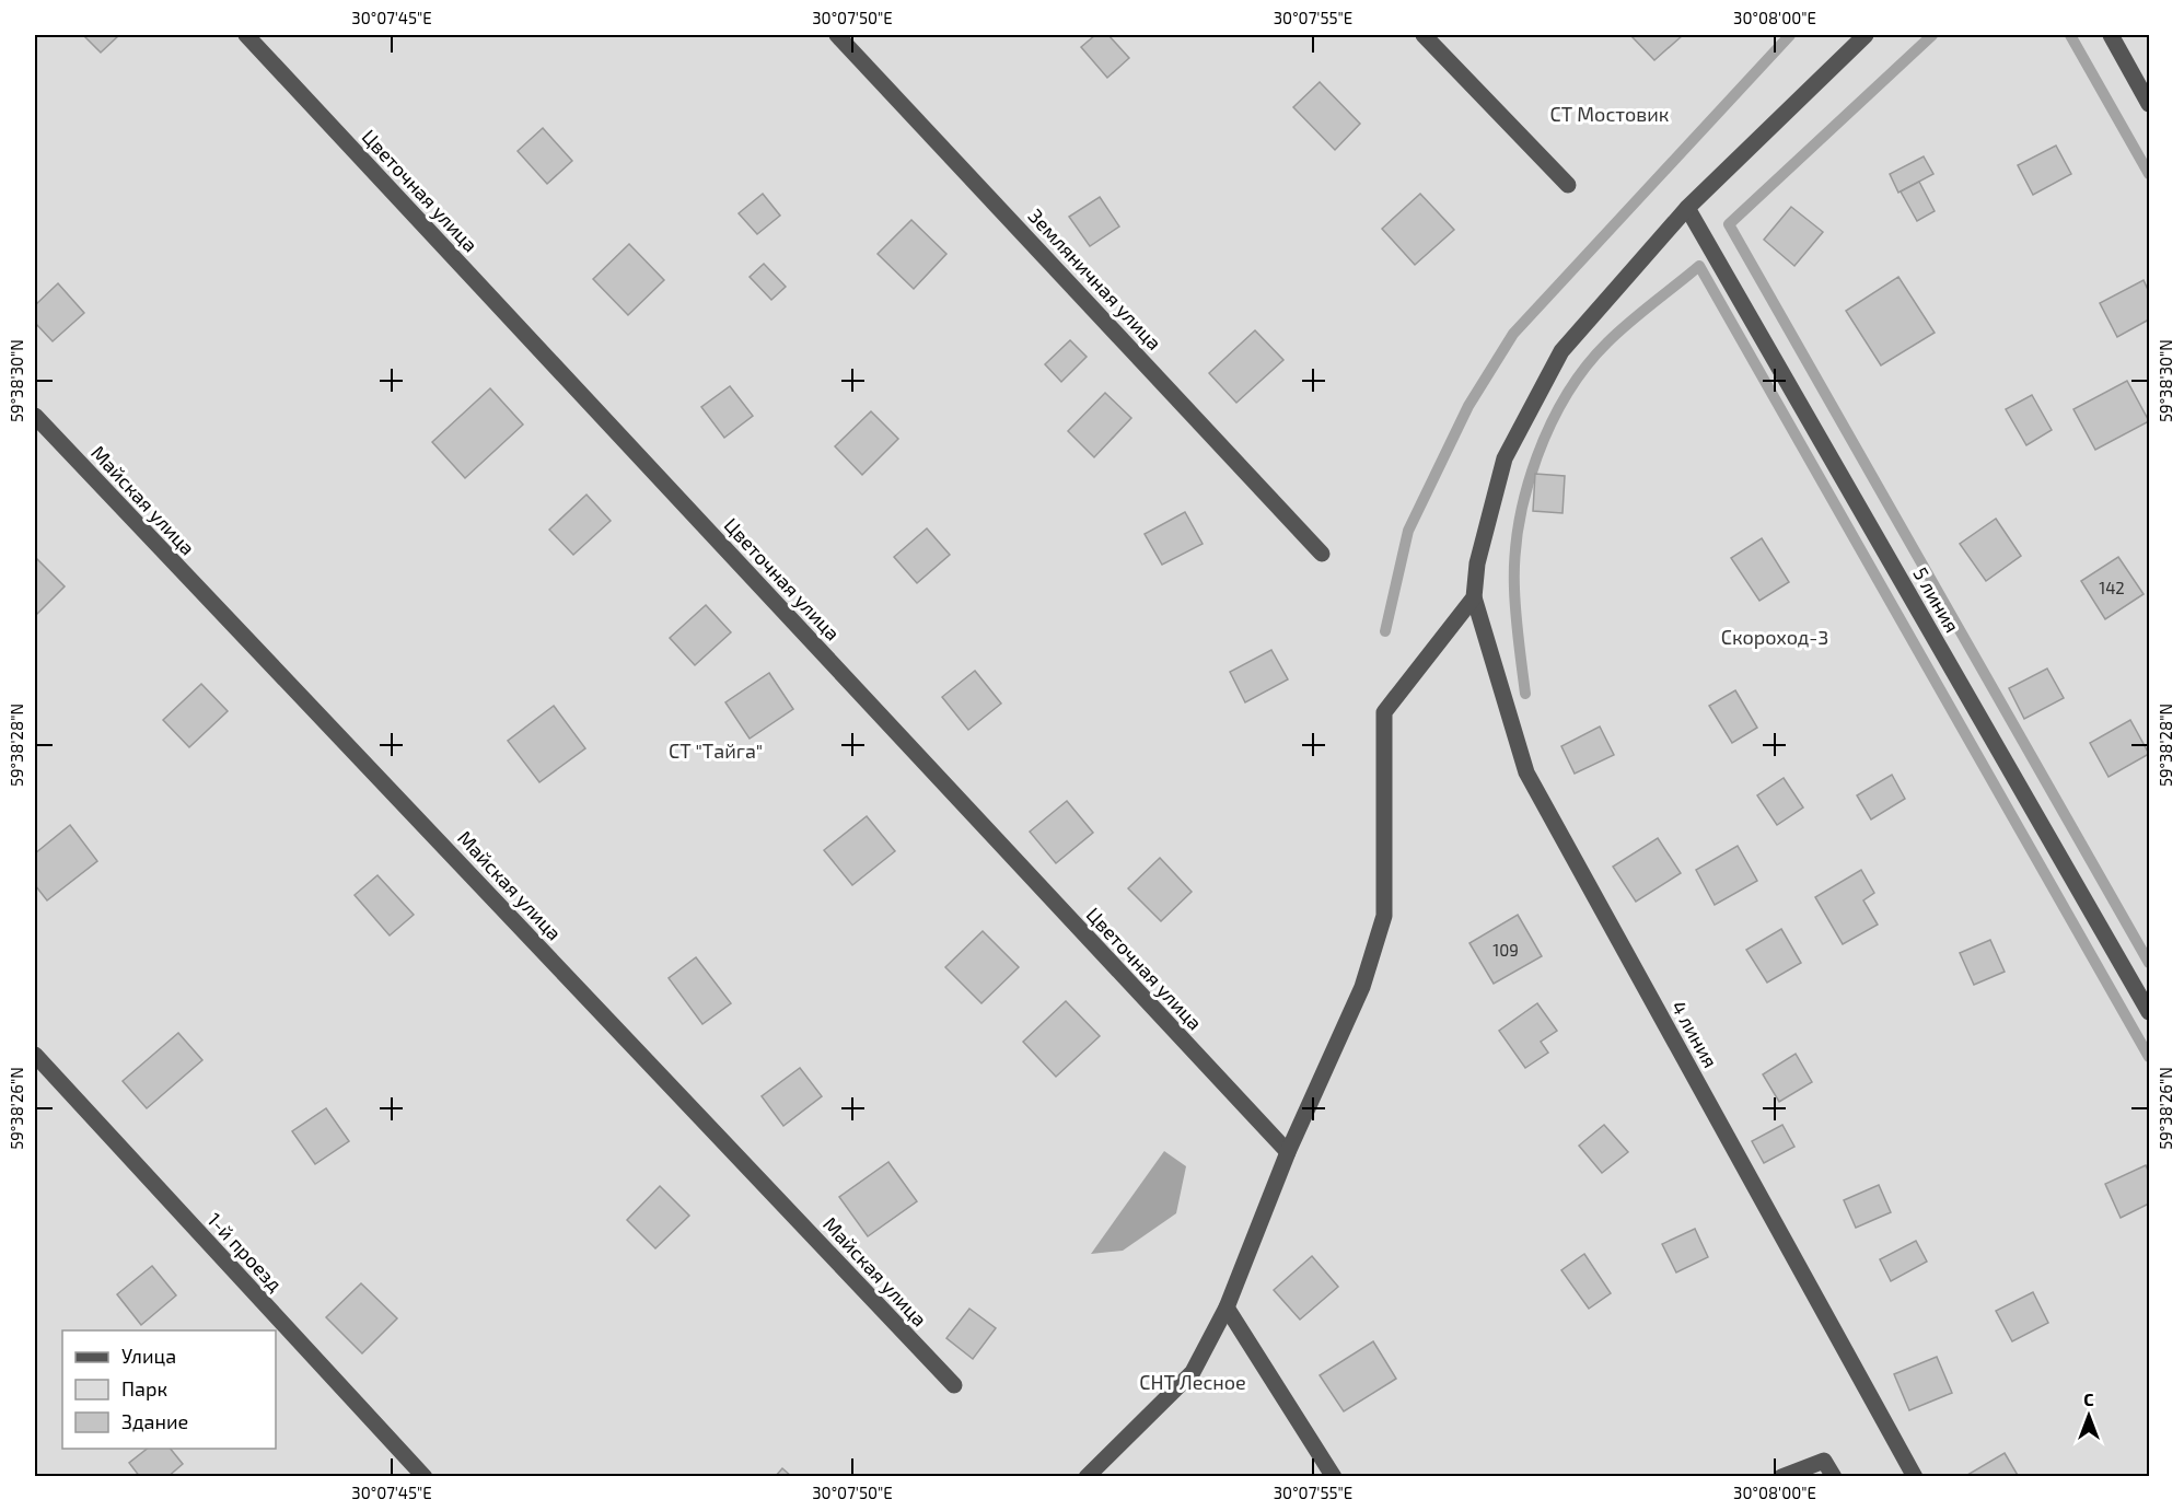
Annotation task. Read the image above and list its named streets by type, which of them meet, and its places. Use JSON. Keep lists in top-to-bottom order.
{
  "streets": {
    "street": [
      "Цветочная улица",
      "Земляничная улица",
      "Майская улица",
      "5 линия",
      "4 линия",
      "1-й проезд"
    ]
  },
  "parks": [
    "СТ Мостовик",
    "Скороход-3",
    "СТ \"Тайга\"",
    "СНТ Лесное"
  ],
  "house_numbers": ["142", "109"],
  "legend": ["Улица", "Парк", "Здание"],
  "north": "top",
  "coordinates": [
    "30°07'45\"E",
    "30°07'50\"E",
    "30°07'55\"E",
    "30°08'00\"E",
    "59°38'30\"N",
    "59°38'28\"N",
    "59°38'26\"N"
  ]
}
